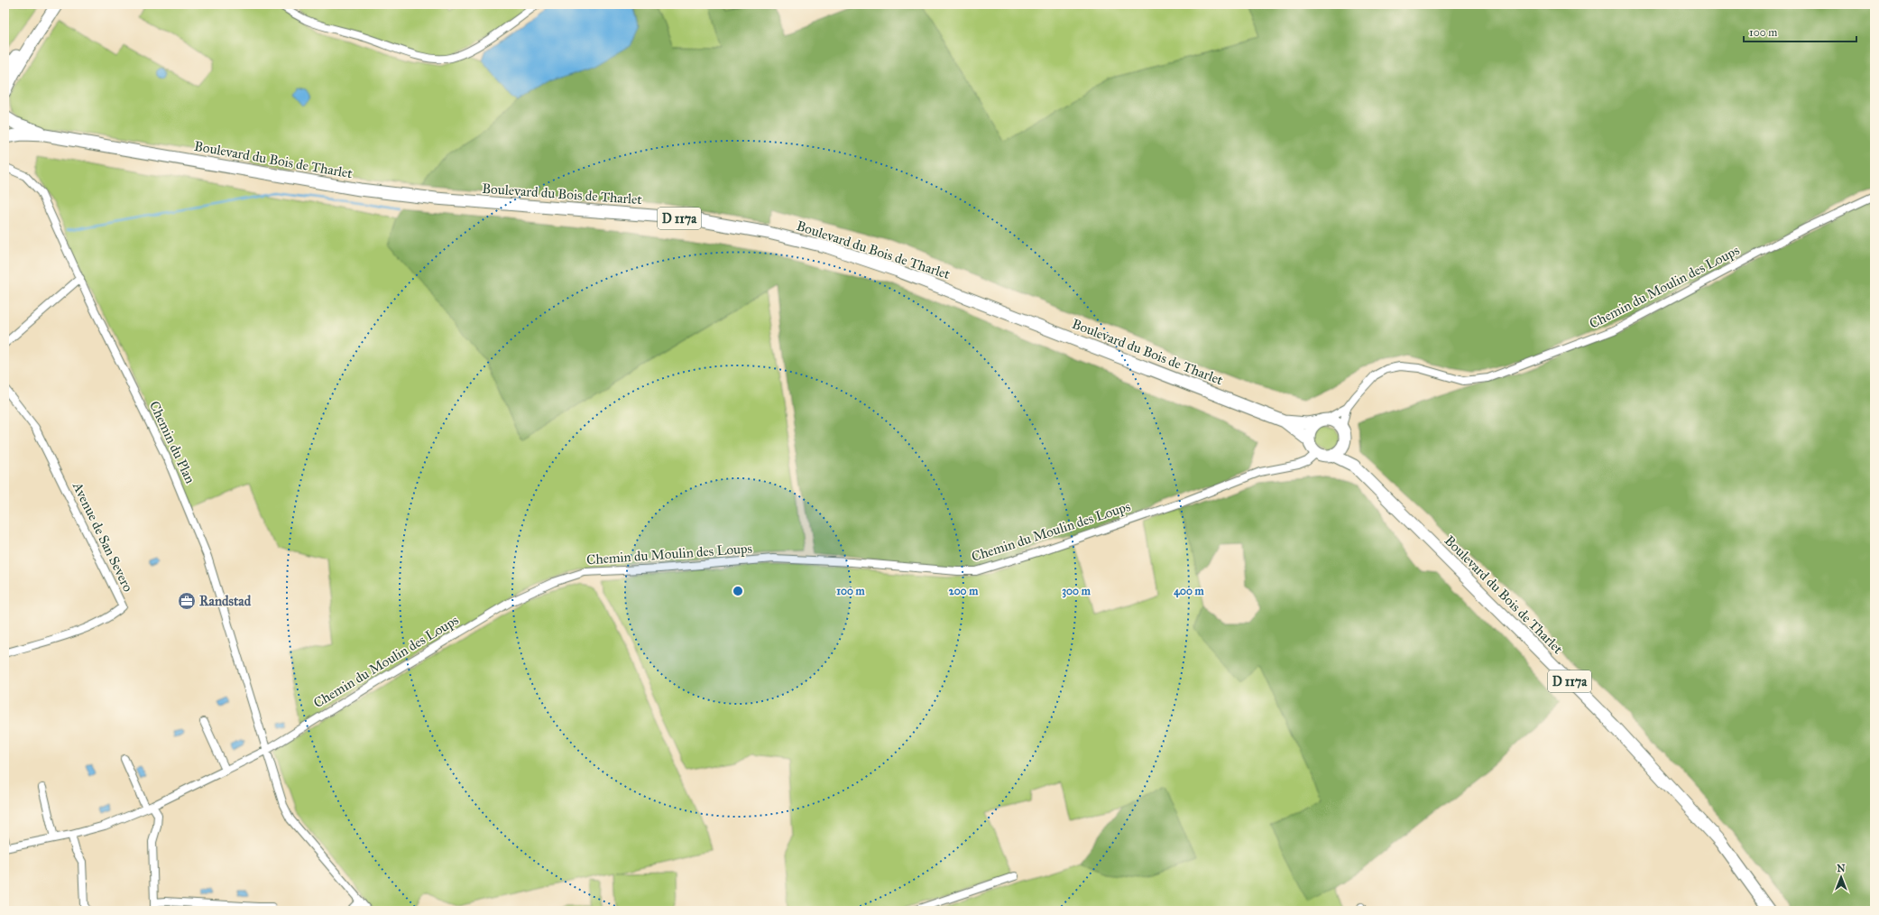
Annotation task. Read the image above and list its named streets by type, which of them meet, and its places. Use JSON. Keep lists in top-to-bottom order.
{
  "streets": {
    "main road": ["Boulevard du Bois de Tharlet", "D 117a"],
    "street": ["Chemin du Moulin des Loups", "Chemin du Plan", "Avenue de San Severo"]
  },
  "crossings": [
    ["Boulevard du Bois de Tharlet", "Chemin du Moulin des Loups"],
    ["Chemin du Moulin des Loups", "Chemin du Plan"]
  ],
  "places": {
    "office": ["Randstad"]
  },
  "scale_bar": "100 m",
  "north": "top",
  "rings": [
    "100 m",
    "200 m",
    "300 m",
    "400 m"
  ]
}
